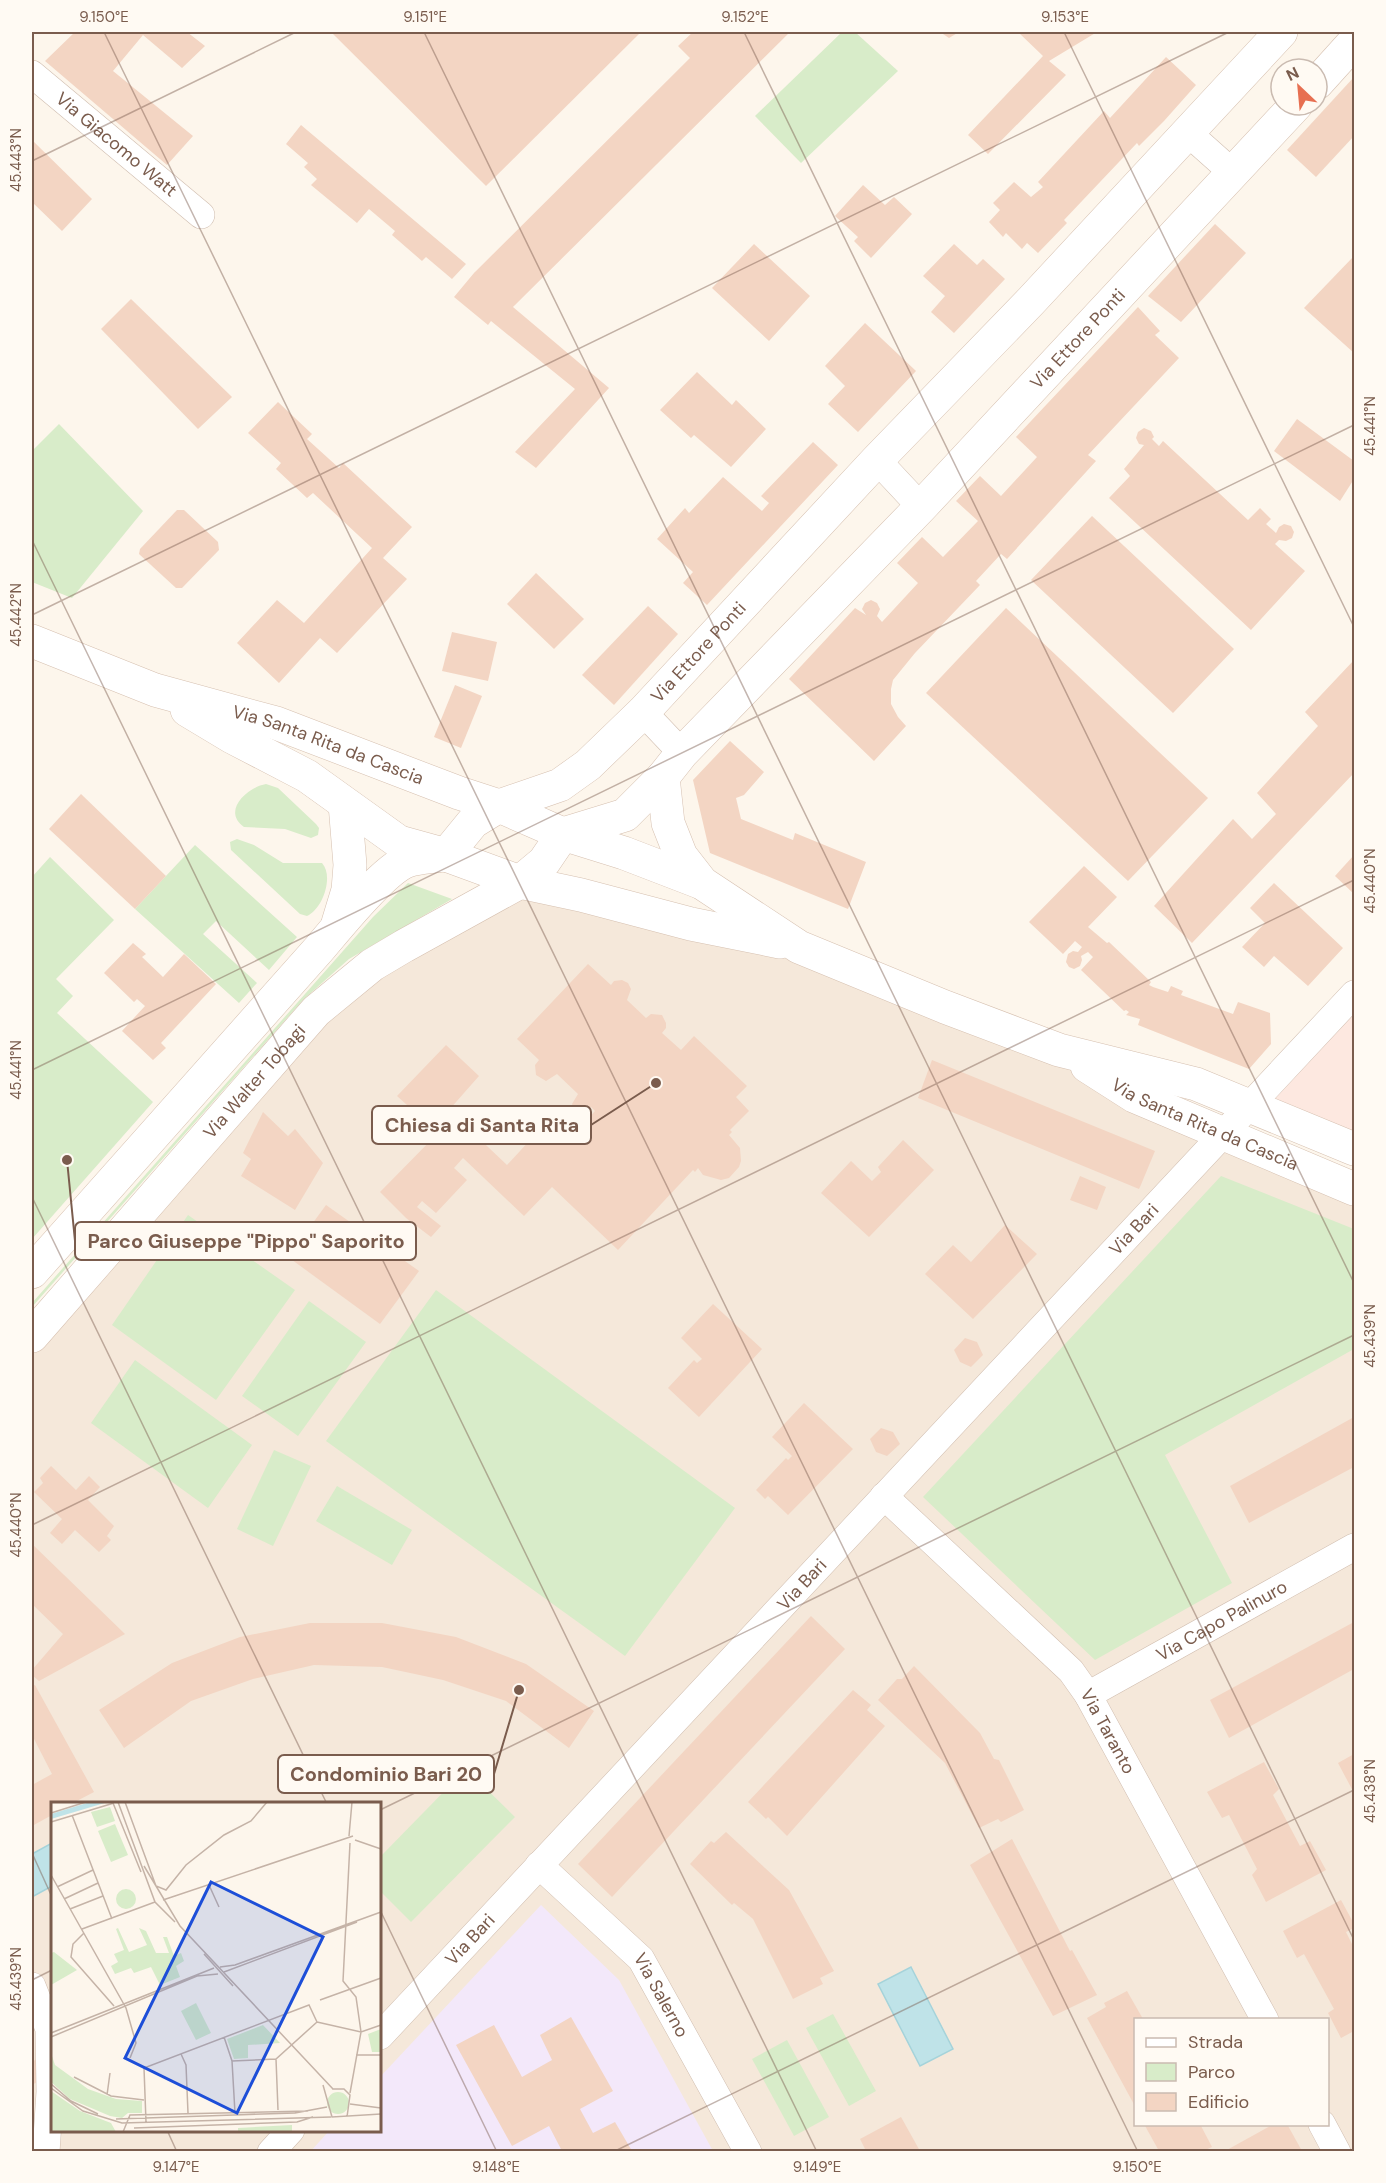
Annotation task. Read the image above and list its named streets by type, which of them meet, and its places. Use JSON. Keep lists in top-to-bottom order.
{
  "streets": {
    "street": [
      "Via Giacomo Watt",
      "Via Ettore Ponti",
      "Via Santa Rita da Cascia",
      "Via Walter Tobagi",
      "Via Bari",
      "Via Capo Palinuro",
      "Via Taranto",
      "Via Salerno"
    ]
  },
  "crossings": [
    ["Via Ettore Ponti", "Via Santa Rita da Cascia"],
    ["Via Ettore Ponti", "Via Walter Tobagi"],
    ["Via Santa Rita da Cascia", "Via Walter Tobagi"],
    ["Via Santa Rita da Cascia", "Via Bari"],
    ["Via Bari", "Via Taranto"],
    ["Via Bari", "Via Salerno"],
    ["Via Capo Palinuro", "Via Taranto"]
  ],
  "places": ["Chiesa di Santa Rita", "Parco Giuseppe \"Pippo\" Saporito", "Condominio Bari 20"],
  "legend": ["Strada", "Parco", "Edificio"],
  "north": "top left",
  "coordinates": [
    "9.150°E",
    "9.151°E",
    "9.152°E",
    "9.153°E",
    "45.443°N",
    "45.441°N",
    "45.442°N",
    "45.440°N",
    "45.439°N",
    "45.438°N",
    "9.147°E",
    "9.148°E",
    "9.149°E"
  ]
}
